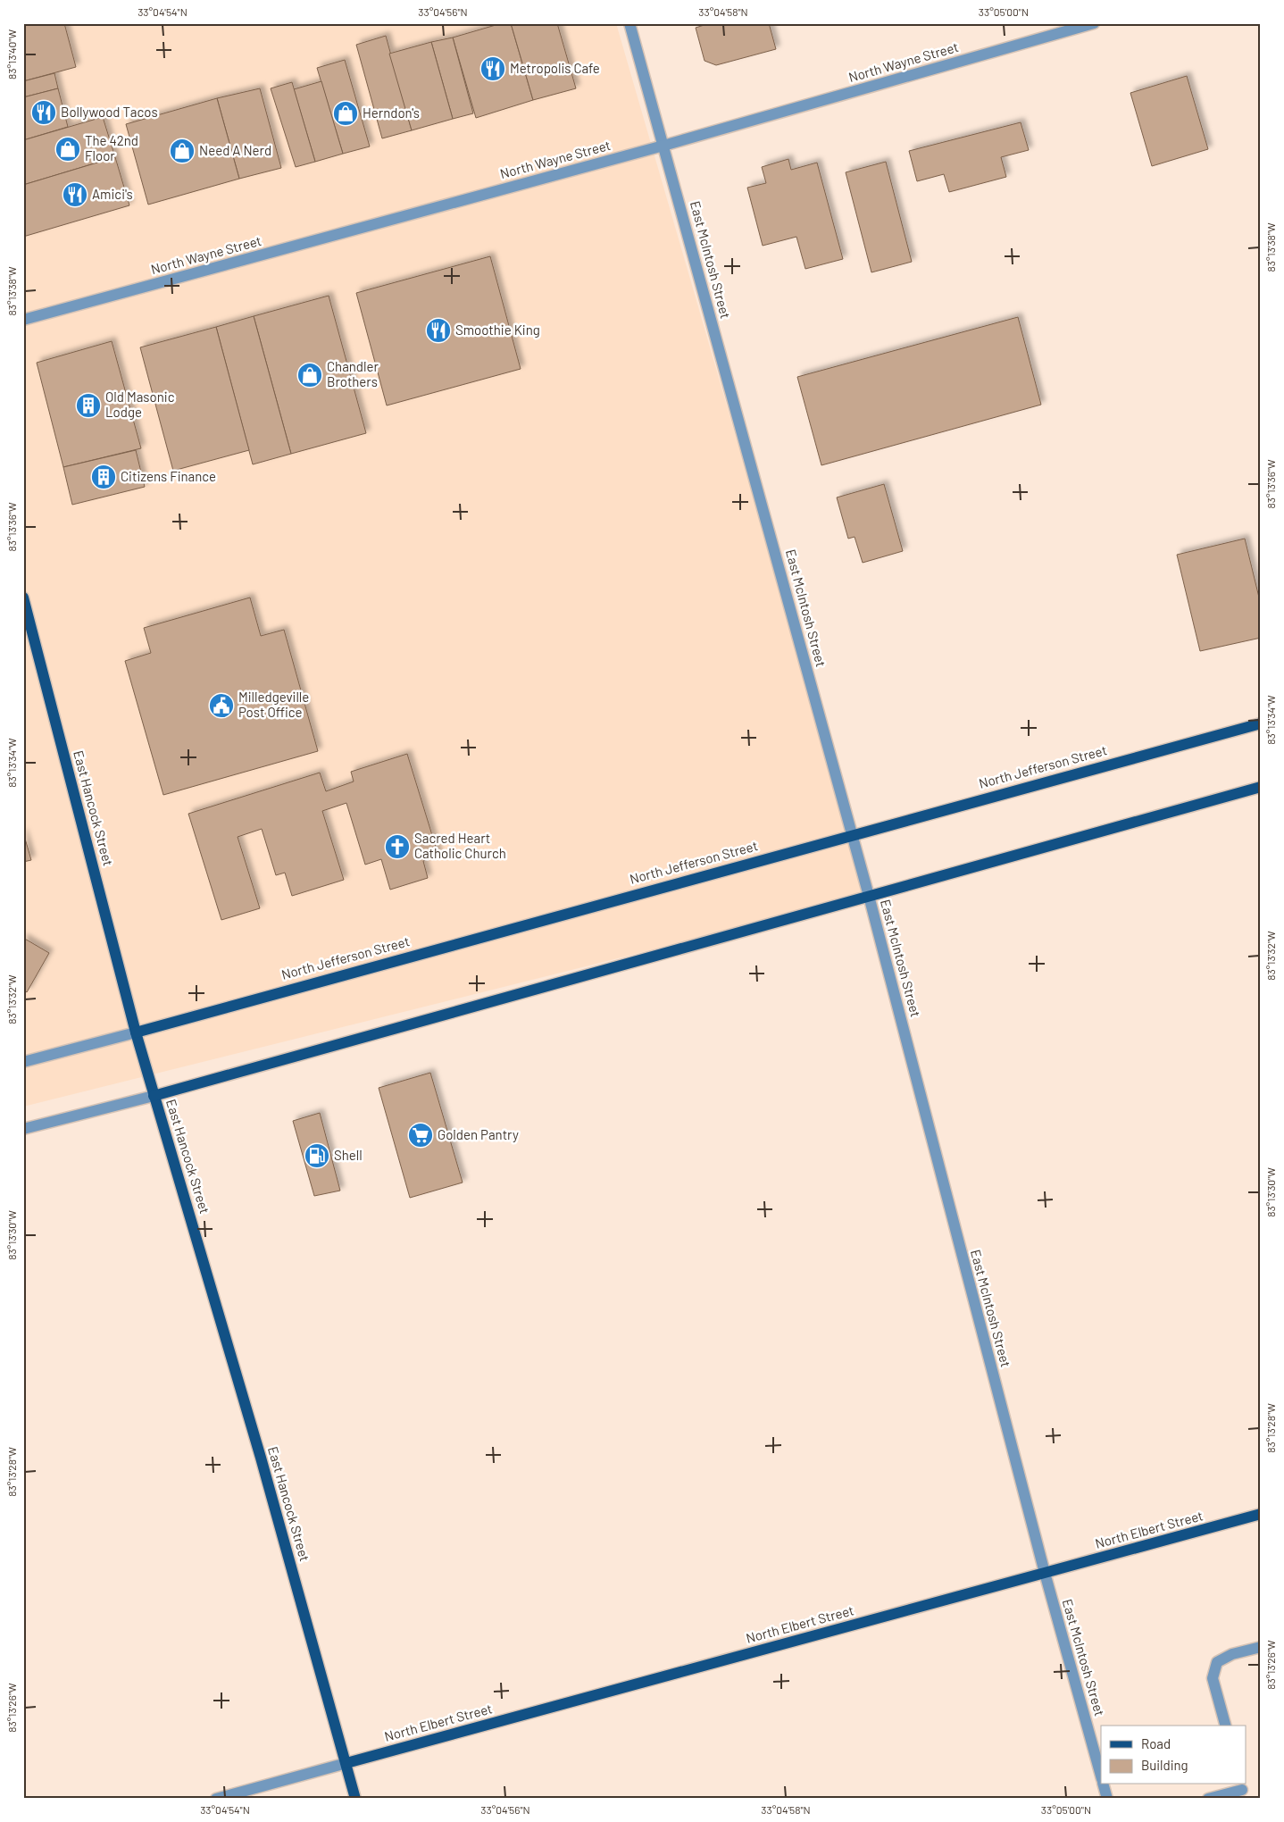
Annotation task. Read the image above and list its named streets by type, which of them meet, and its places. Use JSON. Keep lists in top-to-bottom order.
{
  "streets": {
    "main road": ["North Jefferson Street", "East Hancock Street", "North Elbert Street"],
    "street": ["North Wayne Street", "East McIntosh Street"]
  },
  "crossings": [
    ["North Wayne Street", "East McIntosh Street"],
    ["East McIntosh Street", "North Jefferson Street"],
    ["East McIntosh Street", "North Elbert Street"],
    ["North Jefferson Street", "East Hancock Street"],
    ["East Hancock Street", "North Elbert Street"]
  ],
  "places": {
    "restaurant": [
      "Metropolis Cafe",
      "Bollywood Tacos",
      "Amici's",
      "Smoothie King"
    ],
    "shop": [
      "Herndon's",
      "The 42nd Floor",
      "Need A Nerd",
      "Chandler Brothers"
    ],
    "building": ["Old Masonic Lodge", "Citizens Finance"],
    "public building": ["Milledgeville Post Office"],
    "church": ["Sacred Heart Catholic Church"],
    "supermarket": ["Golden Pantry"],
    "fuel station": ["Shell"]
  },
  "legend": ["Road", "Building"],
  "coordinates": [
    "33°04'54\"N",
    "33°04'56\"N",
    "33°04'58\"N",
    "33°05'00\"N",
    "83°13'40\"W",
    "83°13'38\"W",
    "83°13'36\"W",
    "83°13'34\"W",
    "83°13'32\"W",
    "83°13'30\"W",
    "83°13'28\"W",
    "83°13'26\"W"
  ]
}
